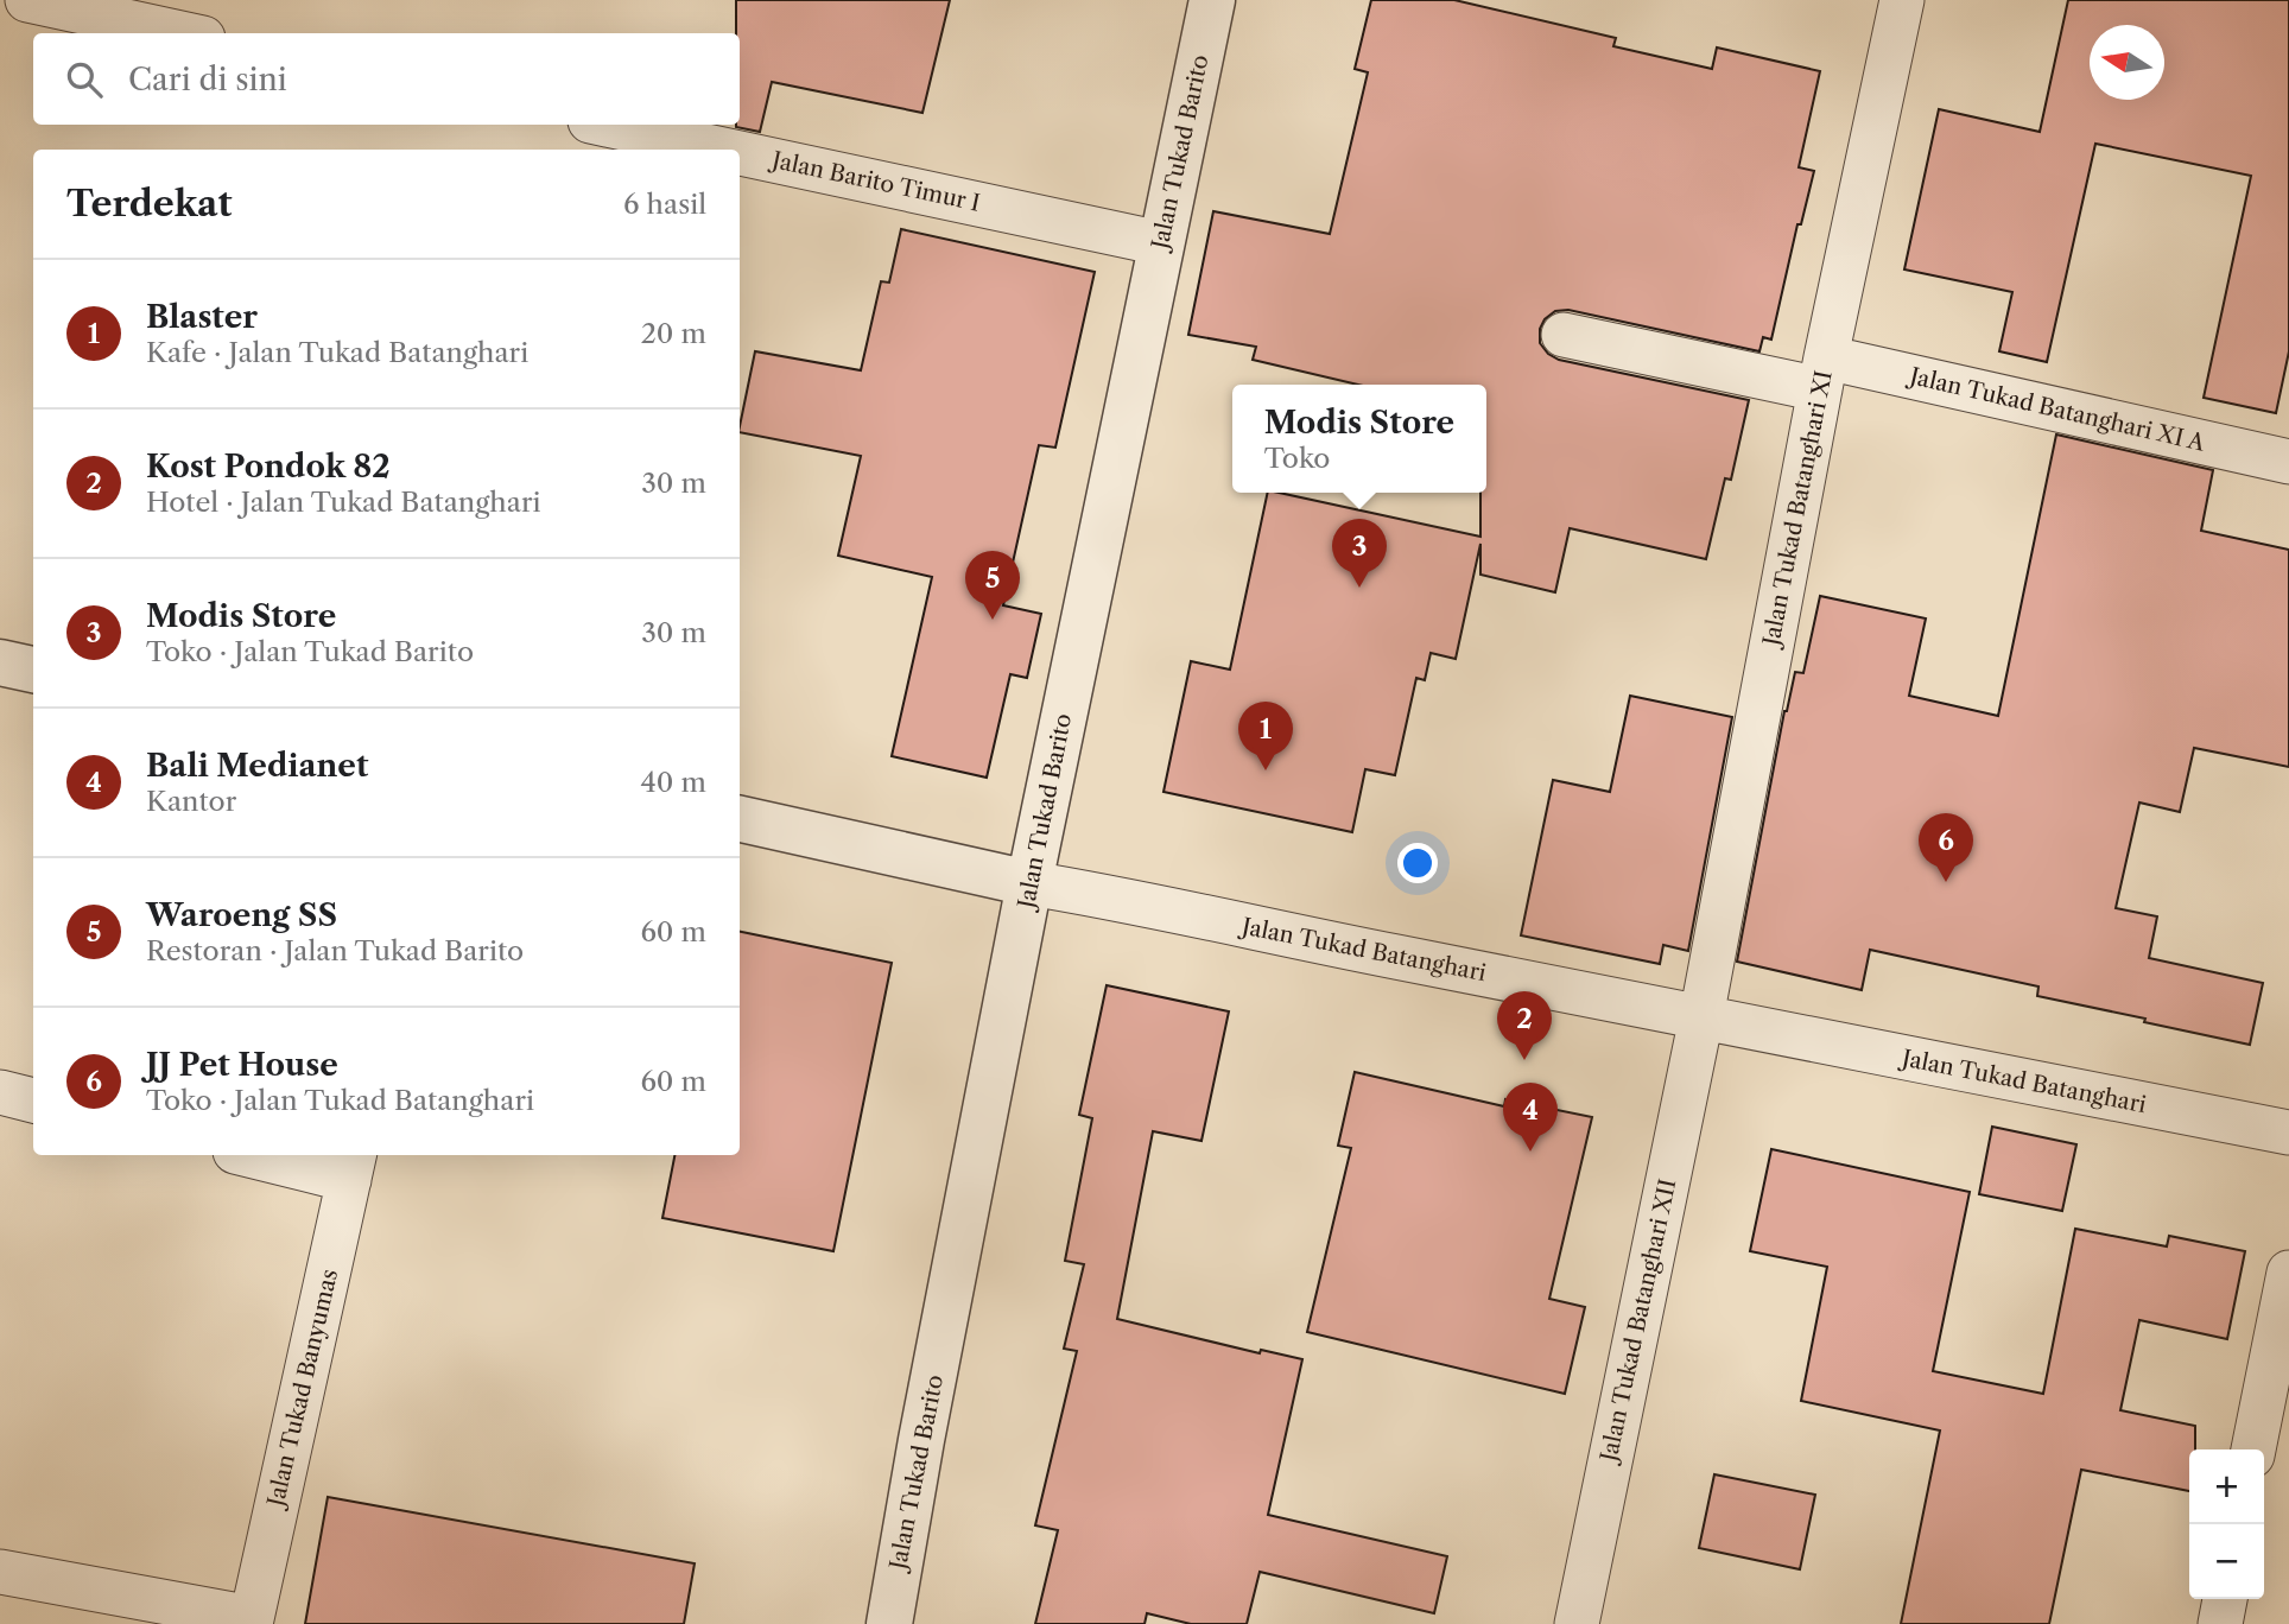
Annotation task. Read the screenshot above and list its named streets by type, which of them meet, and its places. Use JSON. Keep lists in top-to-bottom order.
{
  "streets": {
    "street": [
      "Jalan Tukad Barito",
      "Jalan Barito Timur I",
      "Jalan Tukad Batanghari XI A",
      "Jalan Tukad Batanghari XI",
      "Jalan Tukad Batanghari",
      "Jalan Tukad Batanghari XII",
      "Jalan Tukad Banyumas"
    ]
  },
  "crossings": [
    ["Jalan Tukad Barito", "Jalan Barito Timur I"],
    ["Jalan Tukad Barito", "Jalan Tukad Batanghari"],
    ["Jalan Tukad Batanghari XI A", "Jalan Tukad Batanghari XI"],
    ["Jalan Tukad Batanghari XI", "Jalan Tukad Batanghari"],
    ["Jalan Tukad Batanghari XI", "Jalan Tukad Batanghari XII"],
    ["Jalan Tukad Batanghari", "Jalan Tukad Batanghari XII"]
  ],
  "north": "left",
  "page": {
    "search": "Cari di sini",
    "heading": ["Terdekat", "6 hasil"],
    "list": [
      {
        "mark": "1",
        "name": "Blaster",
        "note": "Kafe · Jalan Tukad Batanghari",
        "value": "20 m"
      },
      {
        "mark": "2",
        "name": "Kost Pondok 82",
        "note": "Hotel · Jalan Tukad Batanghari",
        "value": "30 m"
      },
      {
        "mark": "3",
        "name": "Modis Store",
        "note": "Toko · Jalan Tukad Barito",
        "value": "30 m"
      },
      {
        "mark": "4",
        "name": "Bali Medianet",
        "note": "Kantor",
        "value": "40 m"
      },
      {
        "mark": "5",
        "name": "Waroeng SS",
        "note": "Restoran · Jalan Tukad Barito",
        "value": "60 m"
      },
      {
        "mark": "6",
        "name": "JJ Pet House",
        "note": "Toko · Jalan Tukad Batanghari",
        "value": "60 m"
      }
    ],
    "popup": ["Modis Store", "Toko"],
    "pins": [
      "3",
      "5",
      "1",
      "6",
      "2",
      "4"
    ],
    "map_buttons": ["+", "−"]
  }
}
